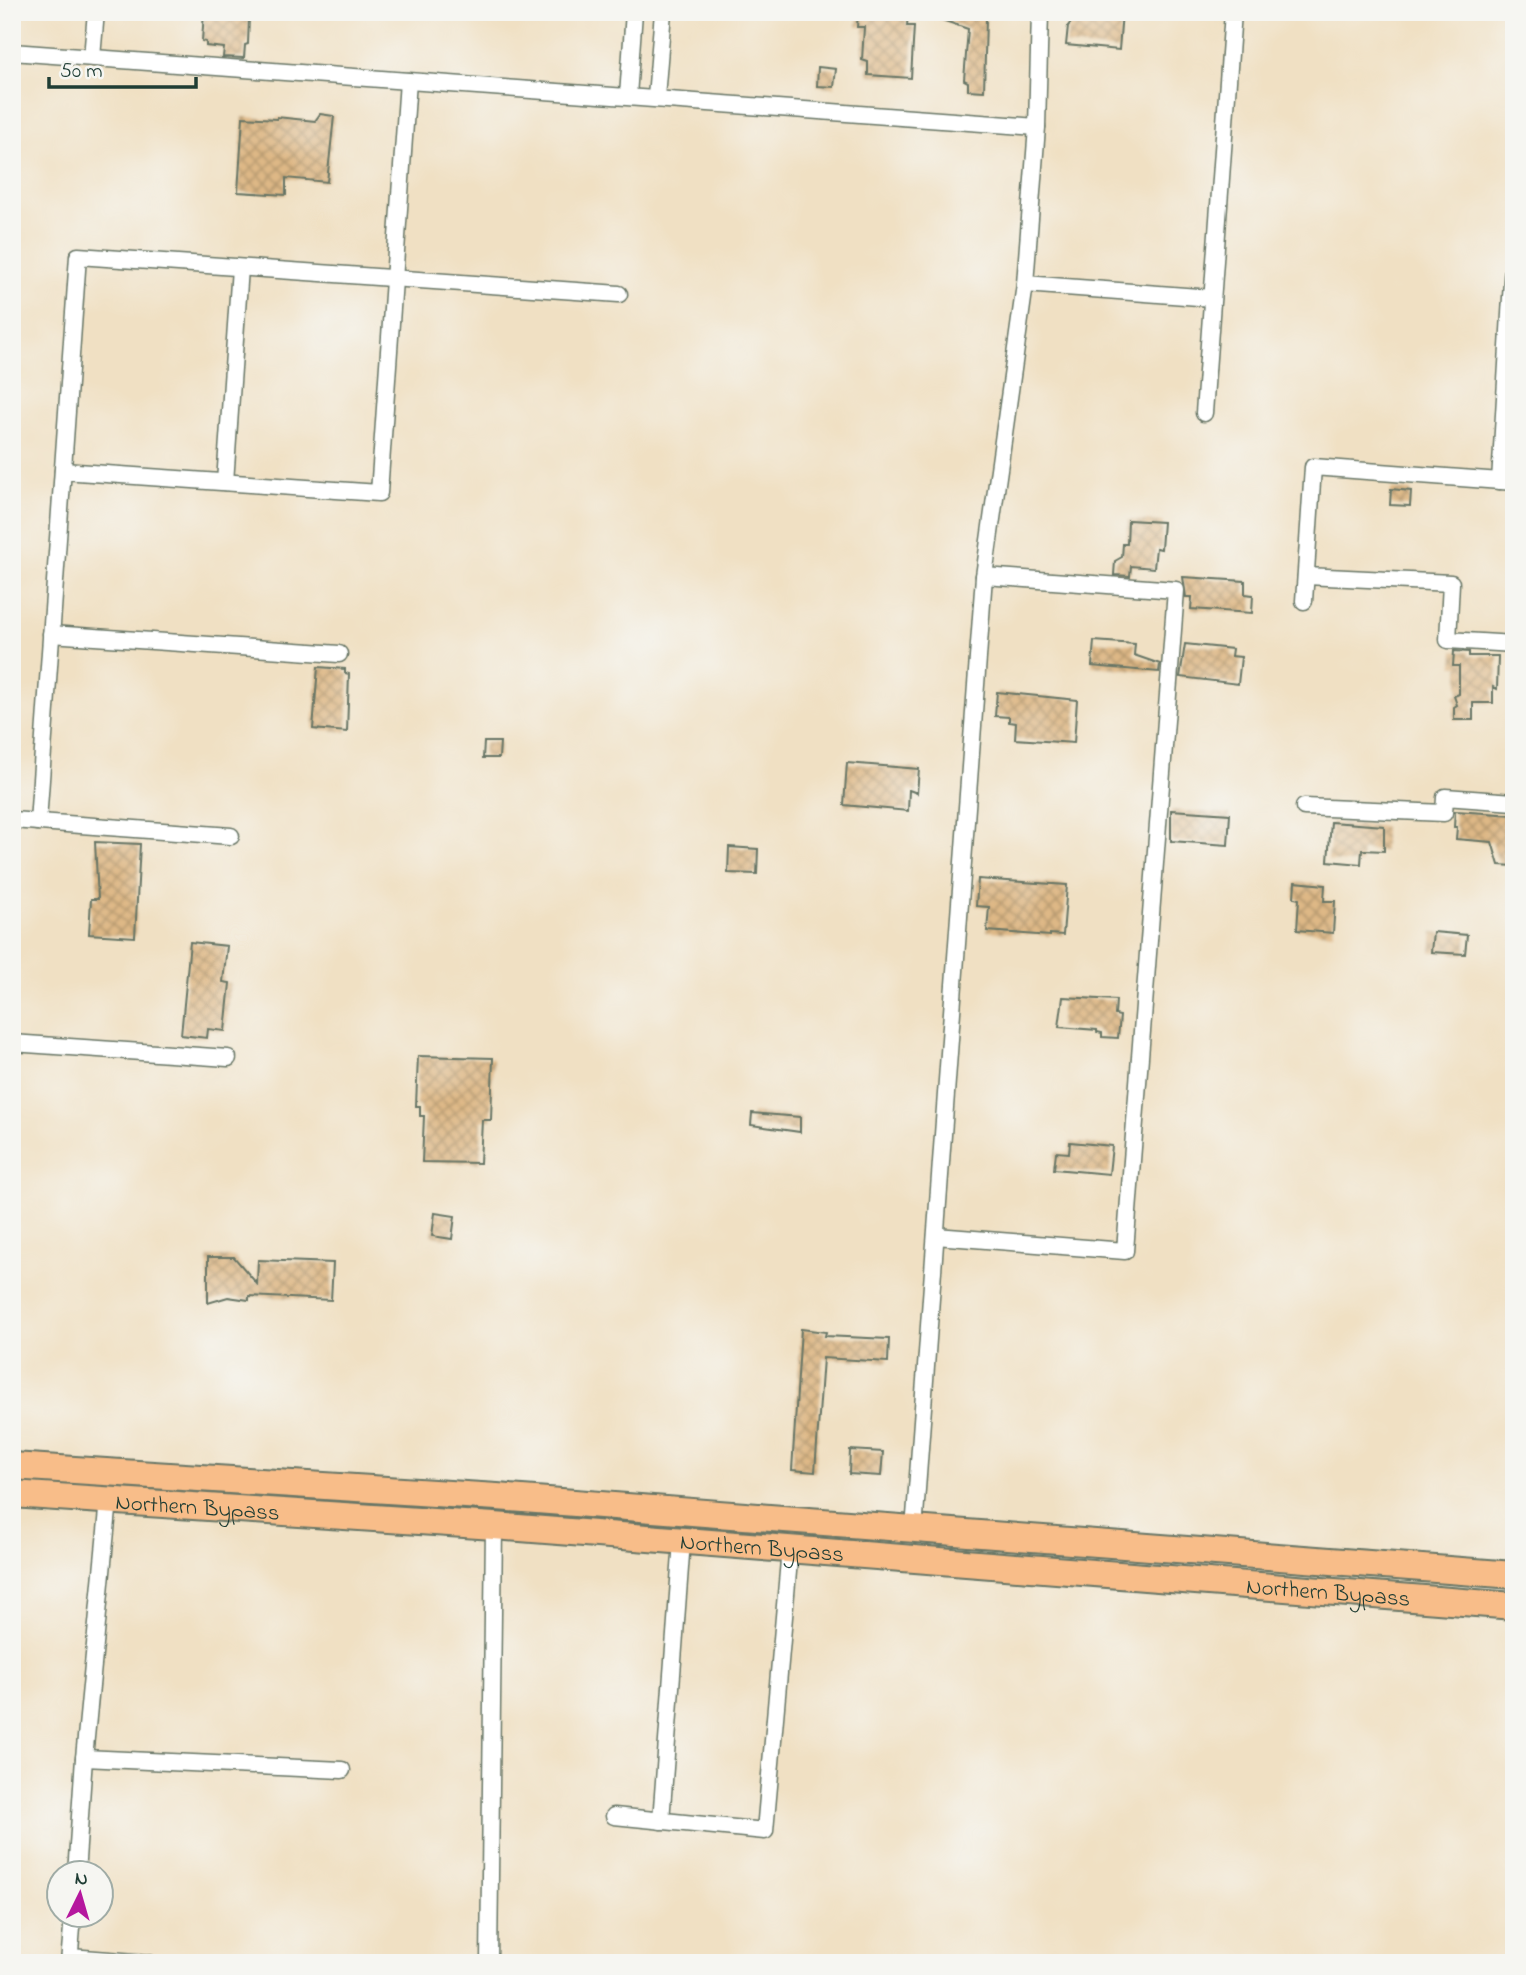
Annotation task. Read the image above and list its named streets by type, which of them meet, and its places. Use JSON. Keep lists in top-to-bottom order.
{
  "streets": {
    "main road": ["Northern Bypass"]
  },
  "scale_bar": "50 m",
  "north": "top"
}
